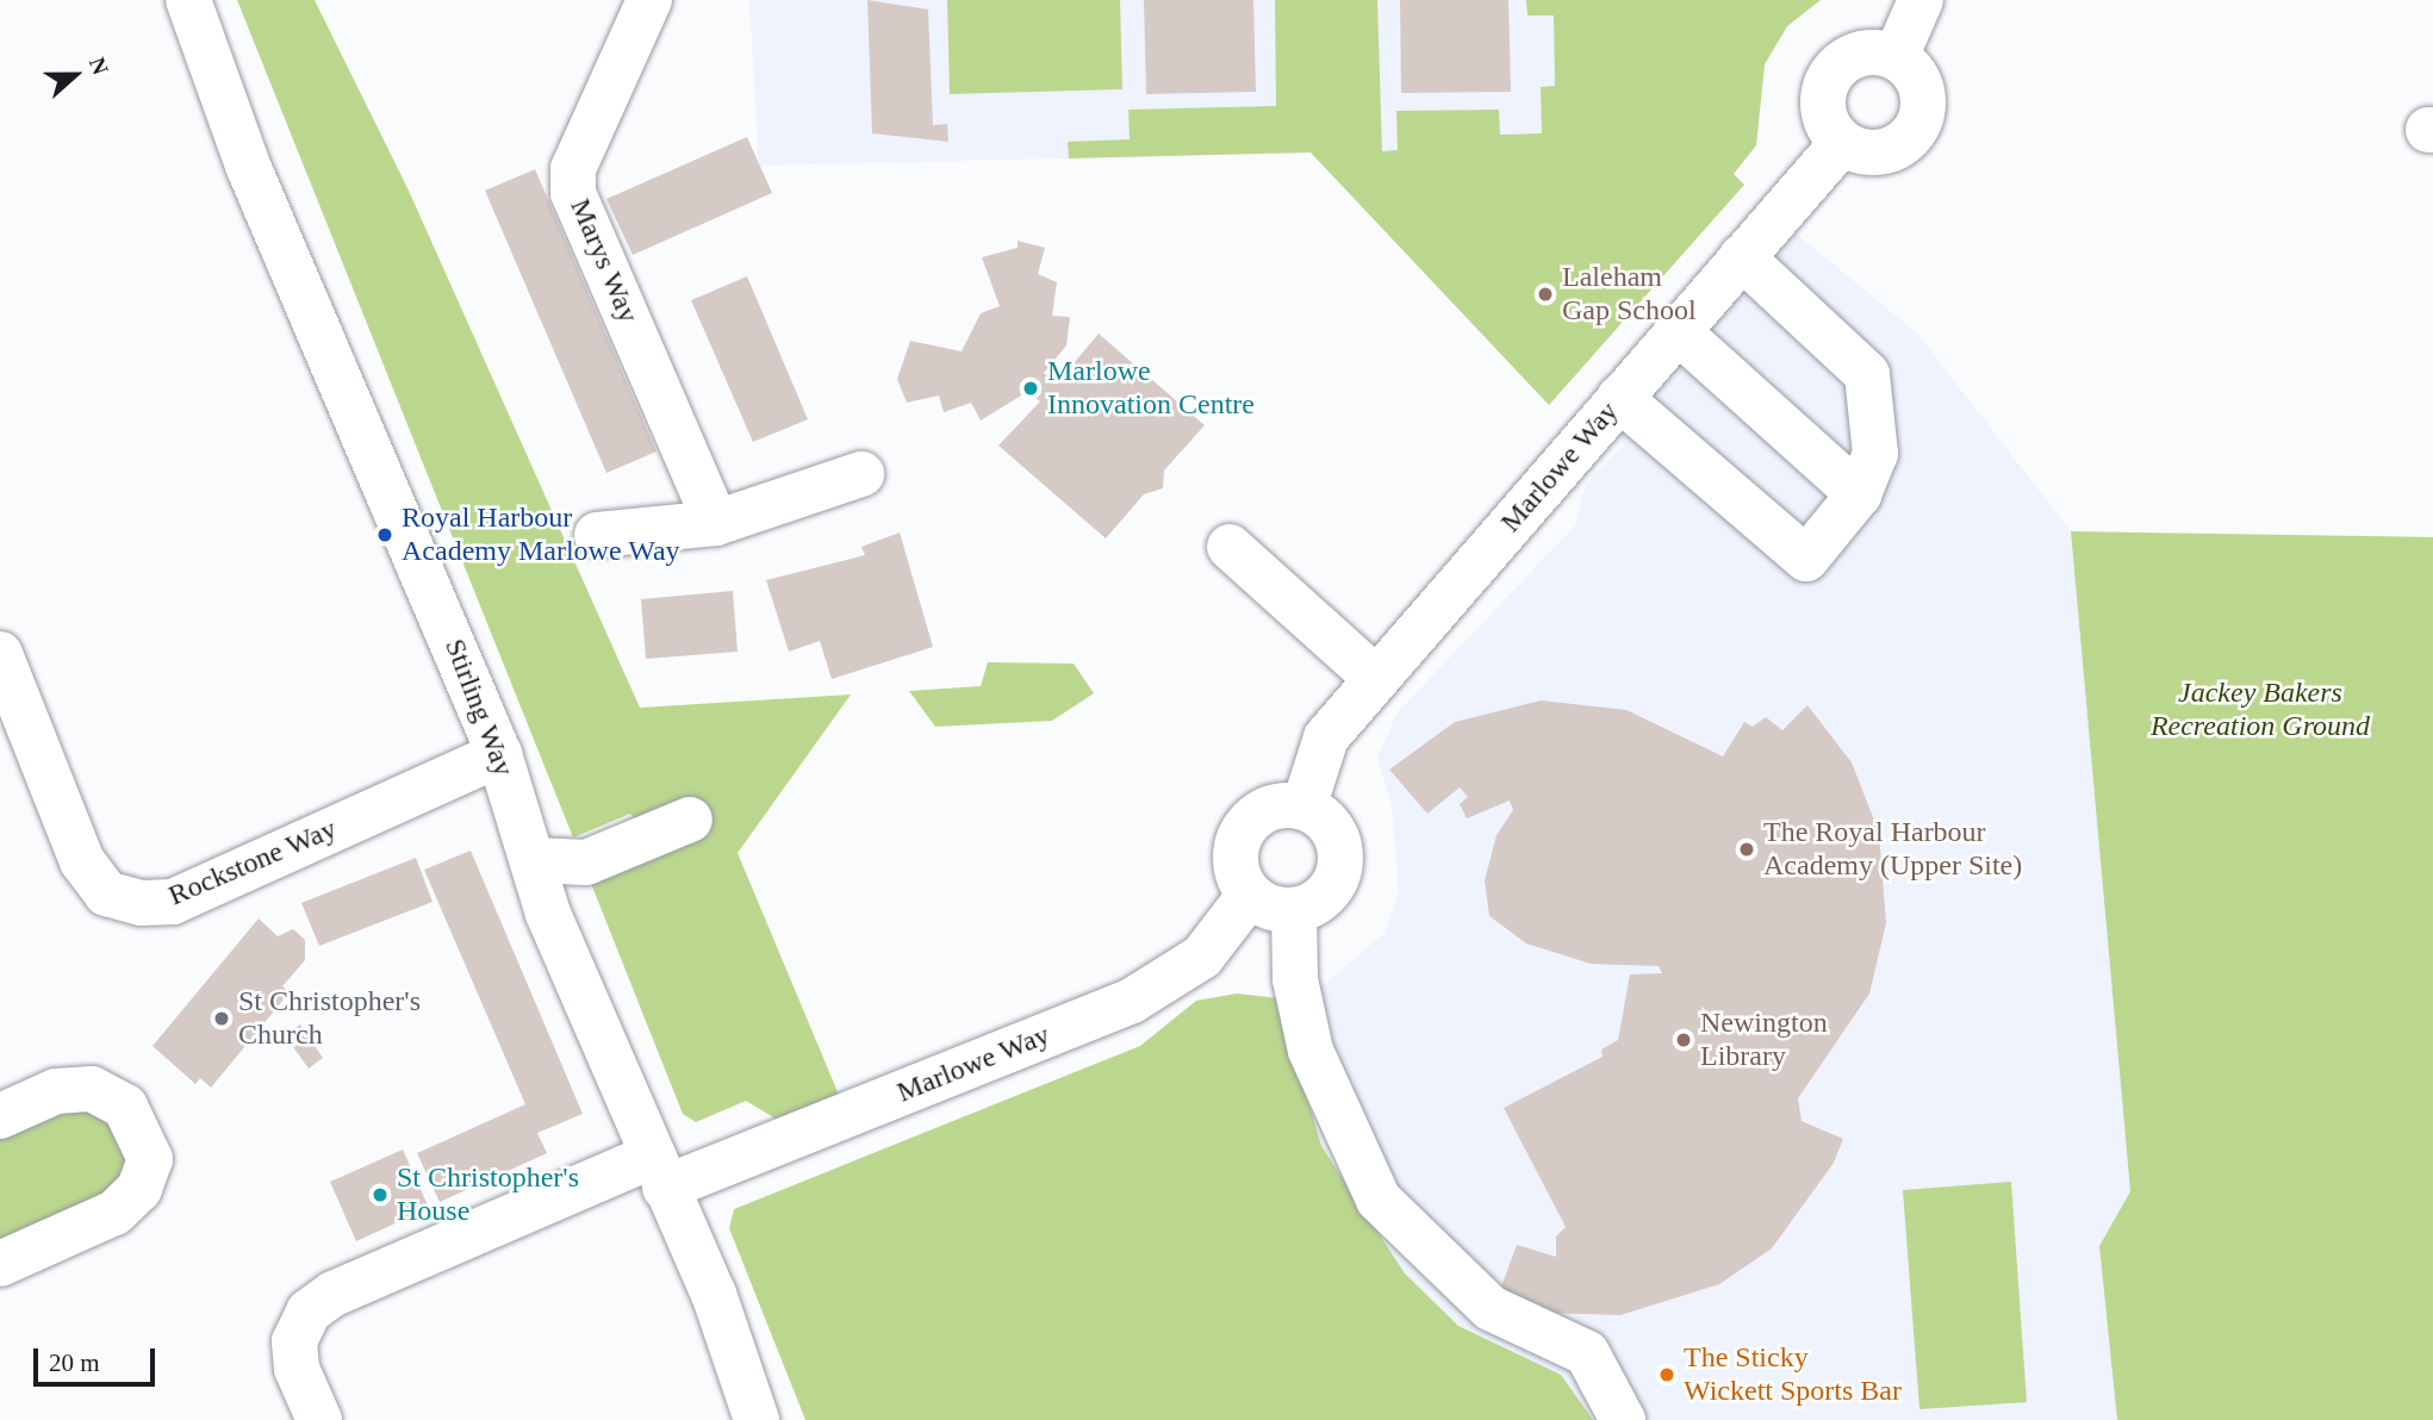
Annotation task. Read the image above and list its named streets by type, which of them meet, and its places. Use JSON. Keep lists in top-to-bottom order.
{
  "streets": {
    "street": [
      "Marys Way",
      "Marlowe Way",
      "Stirling Way",
      "Rockstone Way"
    ]
  },
  "crossings": [
    ["Marlowe Way", "Stirling Way"],
    ["Stirling Way", "Rockstone Way"]
  ],
  "parks": ["Jackey Bakers Recreation Ground"],
  "places": [
    "Laleham Gap School",
    "Marlowe Innovation Centre",
    "Royal Harbour Academy Marlowe Way",
    "The Royal Harbour Academy (Upper Site)",
    "St Christopher's Church",
    "Newington Library",
    "St Christopher's House",
    "The Sticky Wickett Sports Bar"
  ],
  "scale_bar": "20 m",
  "north": "right"
}
